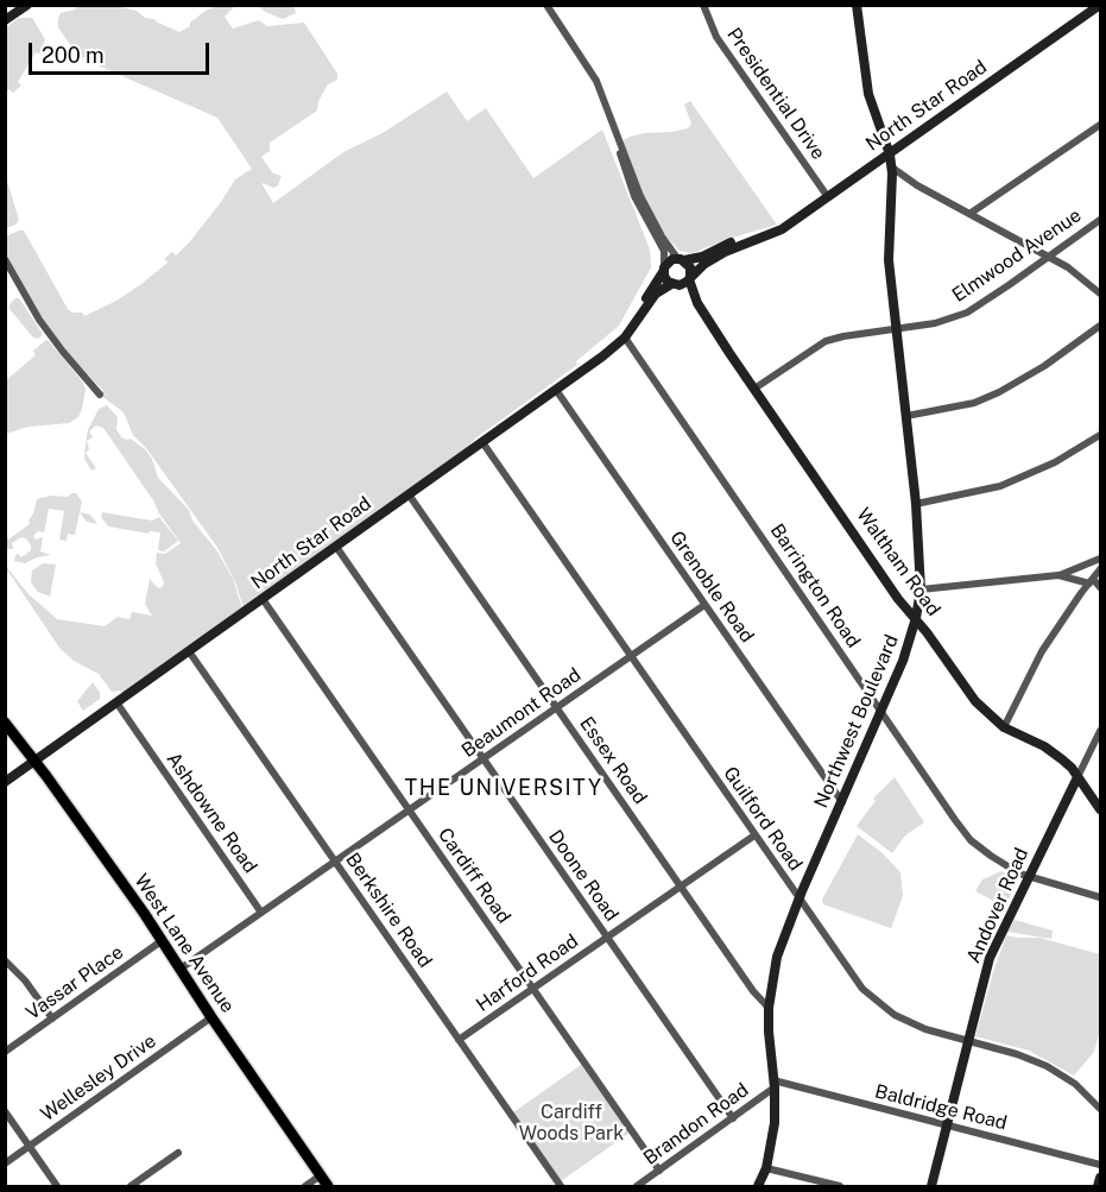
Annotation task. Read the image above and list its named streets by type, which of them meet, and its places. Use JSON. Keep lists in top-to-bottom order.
{
  "streets": {
    "main road": ["West Lane Avenue"],
    "street": [
      "Presidential Drive",
      "North Star Road",
      "Elmwood Avenue",
      "Waltham Road",
      "Barrington Road",
      "Grenoble Road",
      "Beaumont Road",
      "Northwest Boulevard",
      "Essex Road",
      "Ashdowne Road",
      "Guilford Road",
      "Cardiff Road",
      "Doone Road",
      "Andover Road",
      "Berkshire Road",
      "Harford Road",
      "Vassar Place",
      "Wellesley Drive",
      "Baldridge Road",
      "Brandon Road"
    ]
  },
  "crossings": [
    ["Presidential Drive", "North Star Road"],
    ["North Star Road", "Waltham Road"],
    ["North Star Road", "Barrington Road"],
    ["North Star Road", "Grenoble Road"],
    ["North Star Road", "Northwest Boulevard"],
    ["North Star Road", "Essex Road"],
    ["North Star Road", "Ashdowne Road"],
    ["North Star Road", "Guilford Road"],
    ["North Star Road", "Cardiff Road"],
    ["North Star Road", "Doone Road"],
    ["North Star Road", "Berkshire Road"],
    ["North Star Road", "West Lane Avenue"],
    ["Elmwood Avenue", "Waltham Road"],
    ["Elmwood Avenue", "Northwest Boulevard"],
    ["Waltham Road", "Northwest Boulevard"],
    ["Waltham Road", "Andover Road"],
    ["Barrington Road", "Northwest Boulevard"],
    ["Barrington Road", "Andover Road"],
    ["Grenoble Road", "Beaumont Road"],
    ["Grenoble Road", "Northwest Boulevard"],
    ["Beaumont Road", "Essex Road"],
    ["Beaumont Road", "Ashdowne Road"],
    ["Beaumont Road", "Guilford Road"],
    ["Beaumont Road", "Cardiff Road"],
    ["Beaumont Road", "Doone Road"],
    ["Beaumont Road", "Berkshire Road"],
    ["Beaumont Road", "West Lane Avenue"],
    ["Northwest Boulevard", "Essex Road"],
    ["Northwest Boulevard", "Guilford Road"],
    ["Northwest Boulevard", "Baldridge Road"],
    ["Northwest Boulevard", "Brandon Road"],
    ["Essex Road", "Harford Road"],
    ["Guilford Road", "Andover Road"],
    ["Guilford Road", "Harford Road"],
    ["Cardiff Road", "Harford Road"],
    ["Cardiff Road", "Brandon Road"],
    ["Doone Road", "Harford Road"],
    ["Doone Road", "Brandon Road"],
    ["Andover Road", "Baldridge Road"],
    ["Berkshire Road", "Harford Road"],
    ["West Lane Avenue", "Vassar Place"],
    ["West Lane Avenue", "Wellesley Drive"],
    ["Baldridge Road", "Brandon Road"]
  ],
  "districts": ["THE UNIVERSITY"],
  "parks": ["Cardiff Woods Park"],
  "scale_bar": "200 m"
}
